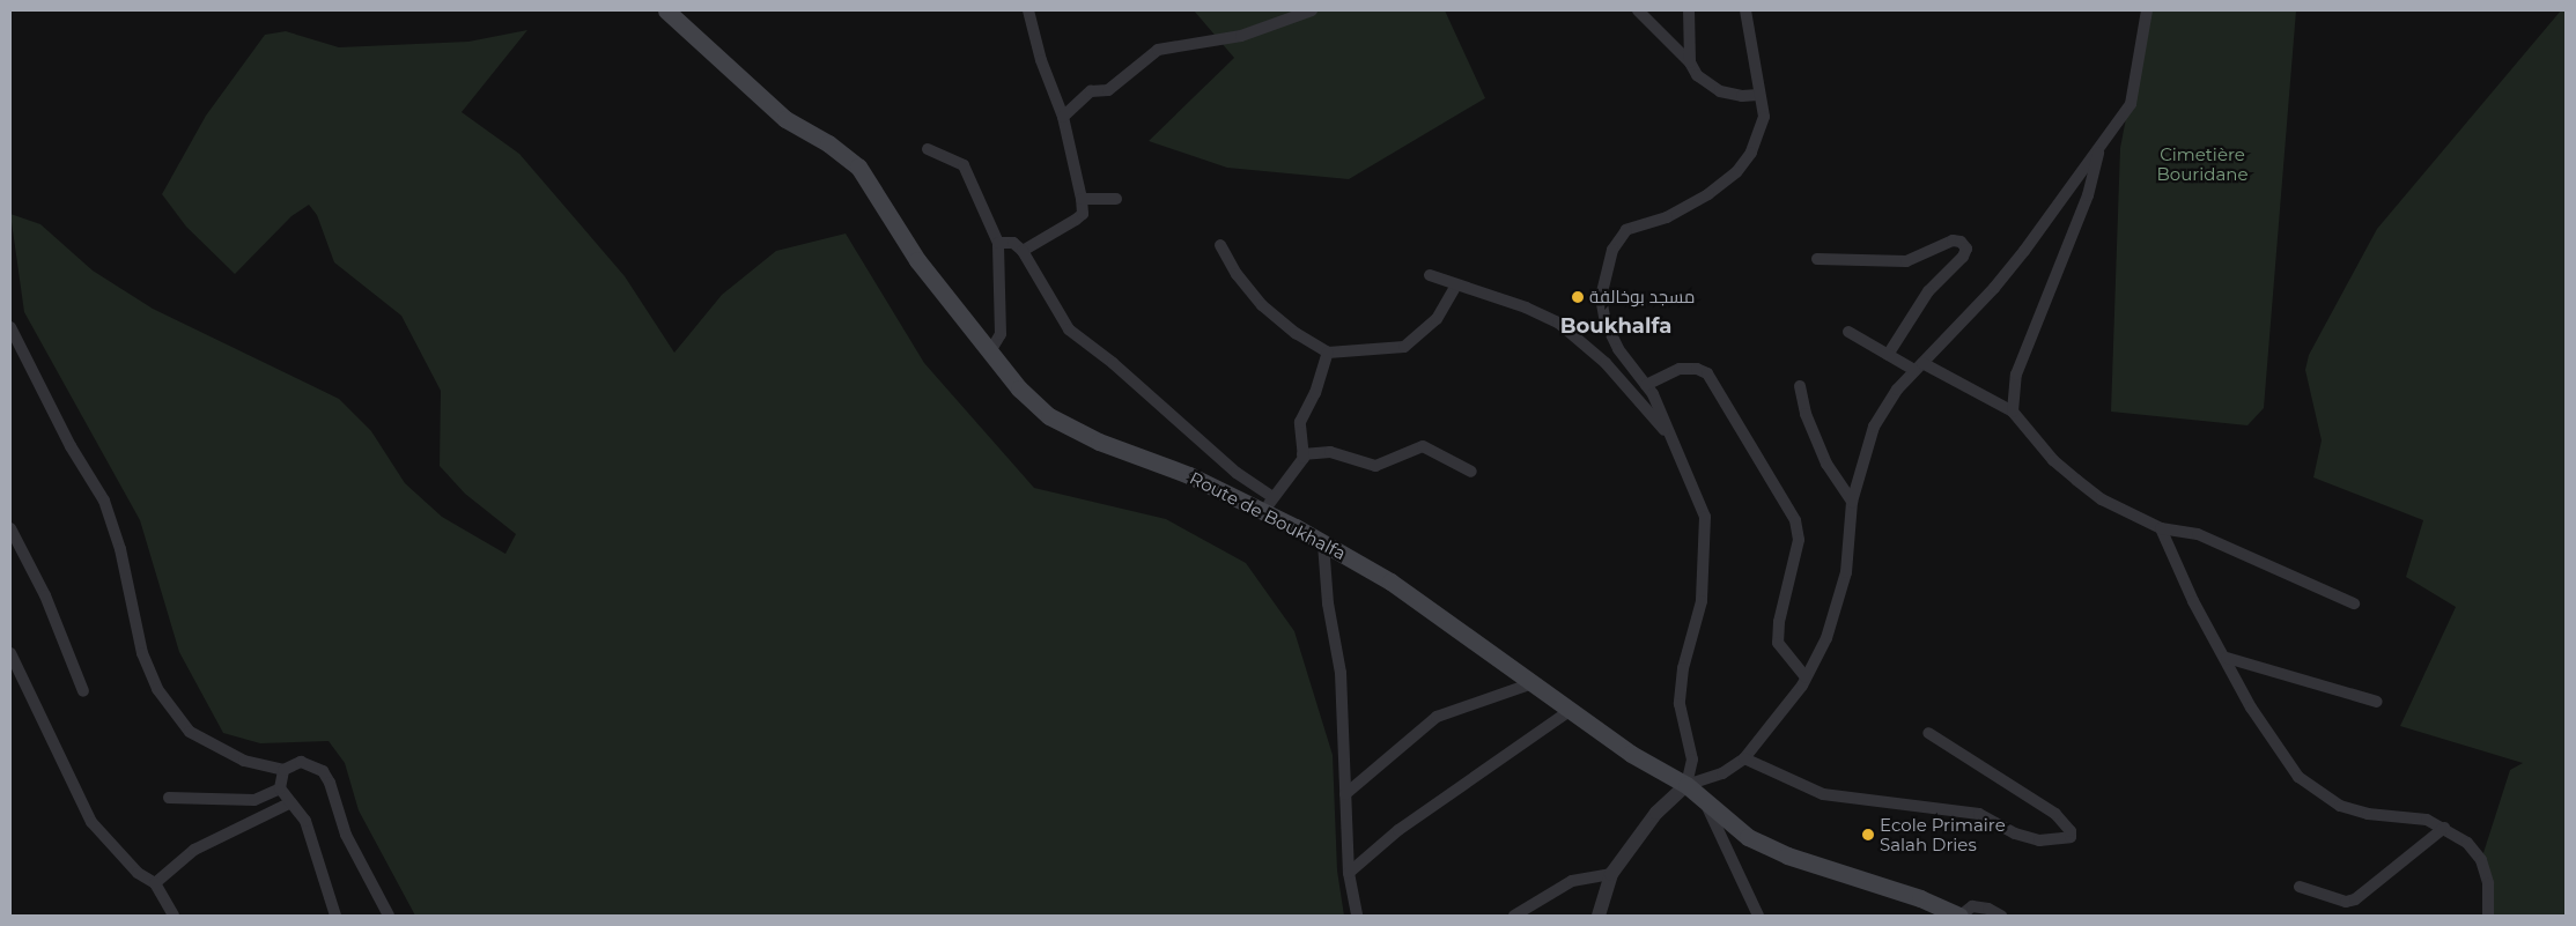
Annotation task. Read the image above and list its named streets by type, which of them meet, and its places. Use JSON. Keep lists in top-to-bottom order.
{
  "streets": {
    "main road": ["Route de Boukhalfa"]
  },
  "districts": ["Boukhalfa"],
  "parks": ["Cimetière Bouridane"],
  "places": ["مسجد بوخالفة", "Ecole Primaire Salah Dries"]
}
